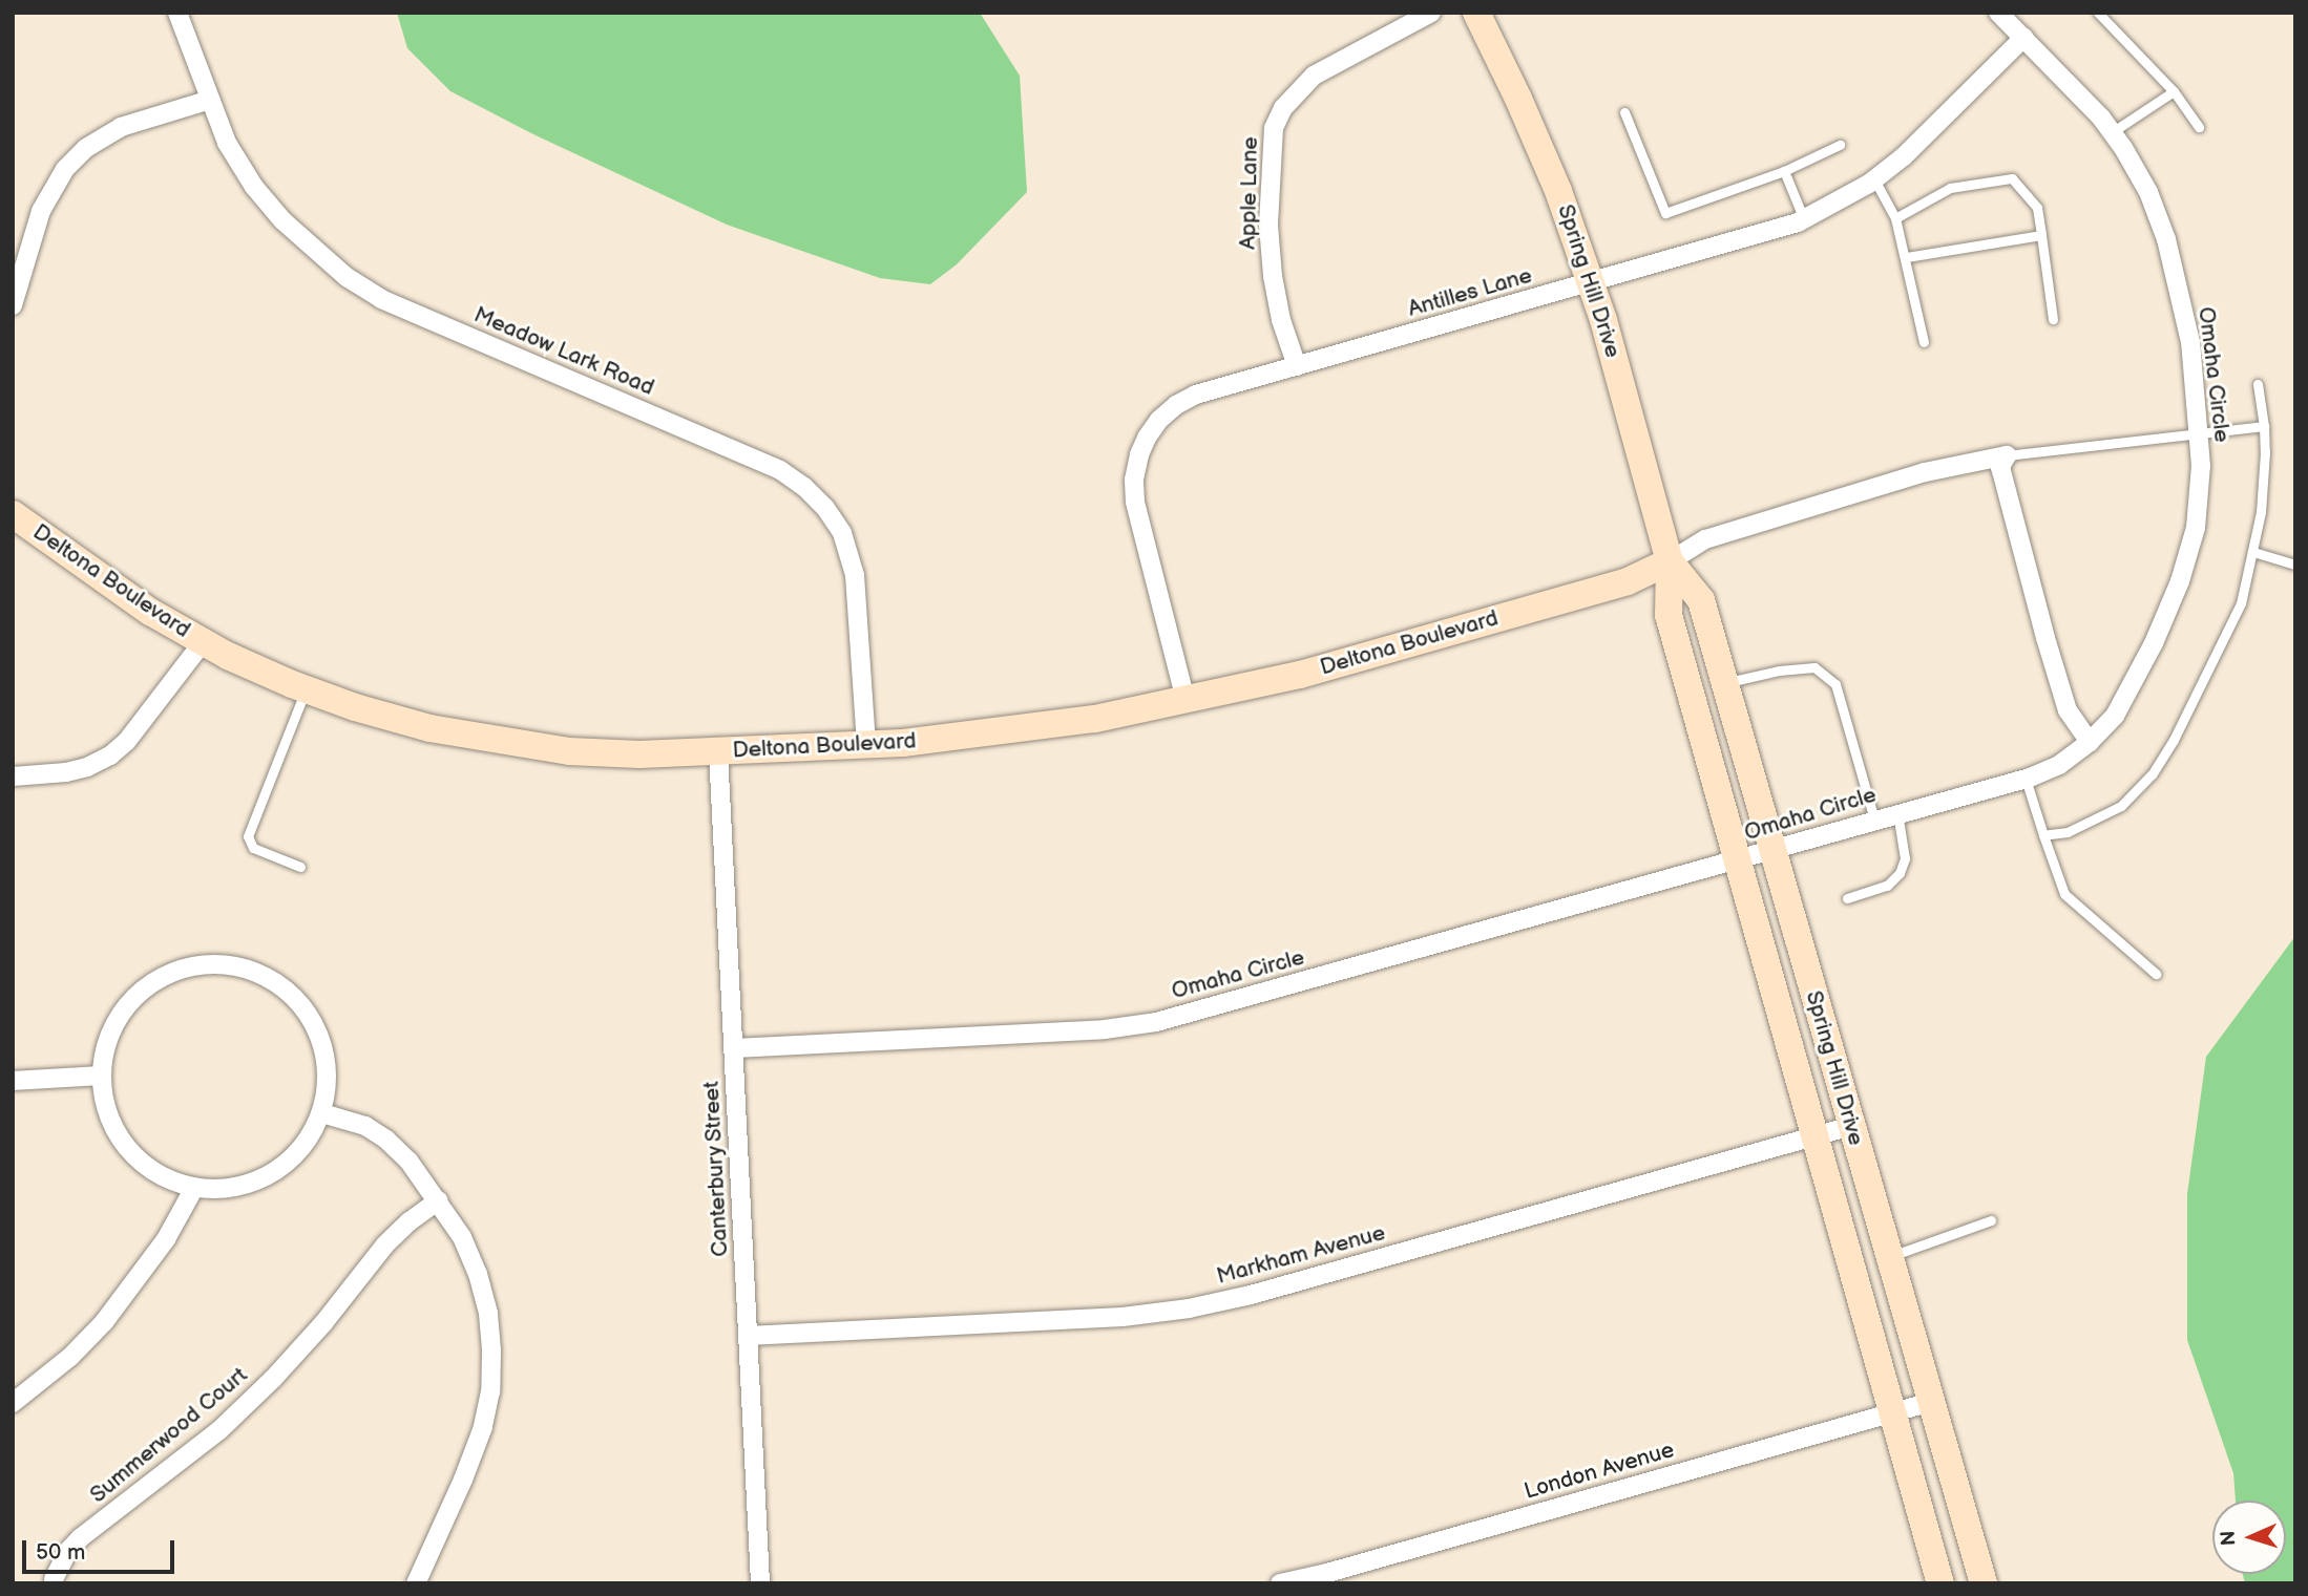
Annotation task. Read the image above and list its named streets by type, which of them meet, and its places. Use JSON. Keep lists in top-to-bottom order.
{
  "streets": {
    "main road": ["Spring Hill Drive", "Deltona Boulevard"],
    "street": [
      "Apple Lane",
      "Antilles Lane",
      "Meadow Lark Road",
      "Omaha Circle",
      "Canterbury Street",
      "Markham Avenue",
      "Summerwood Court",
      "London Avenue"
    ]
  },
  "crossings": [
    ["Apple Lane", "Antilles Lane"],
    ["Spring Hill Drive", "Antilles Lane"],
    ["Spring Hill Drive", "Omaha Circle"],
    ["Spring Hill Drive", "Deltona Boulevard"],
    ["Spring Hill Drive", "Markham Avenue"],
    ["Spring Hill Drive", "London Avenue"],
    ["Antilles Lane", "Omaha Circle"],
    ["Antilles Lane", "Deltona Boulevard"],
    ["Meadow Lark Road", "Deltona Boulevard"],
    ["Omaha Circle", "Canterbury Street"],
    ["Deltona Boulevard", "Canterbury Street"],
    ["Canterbury Street", "Markham Avenue"]
  ],
  "scale_bar": "50 m",
  "north": "left"
}
